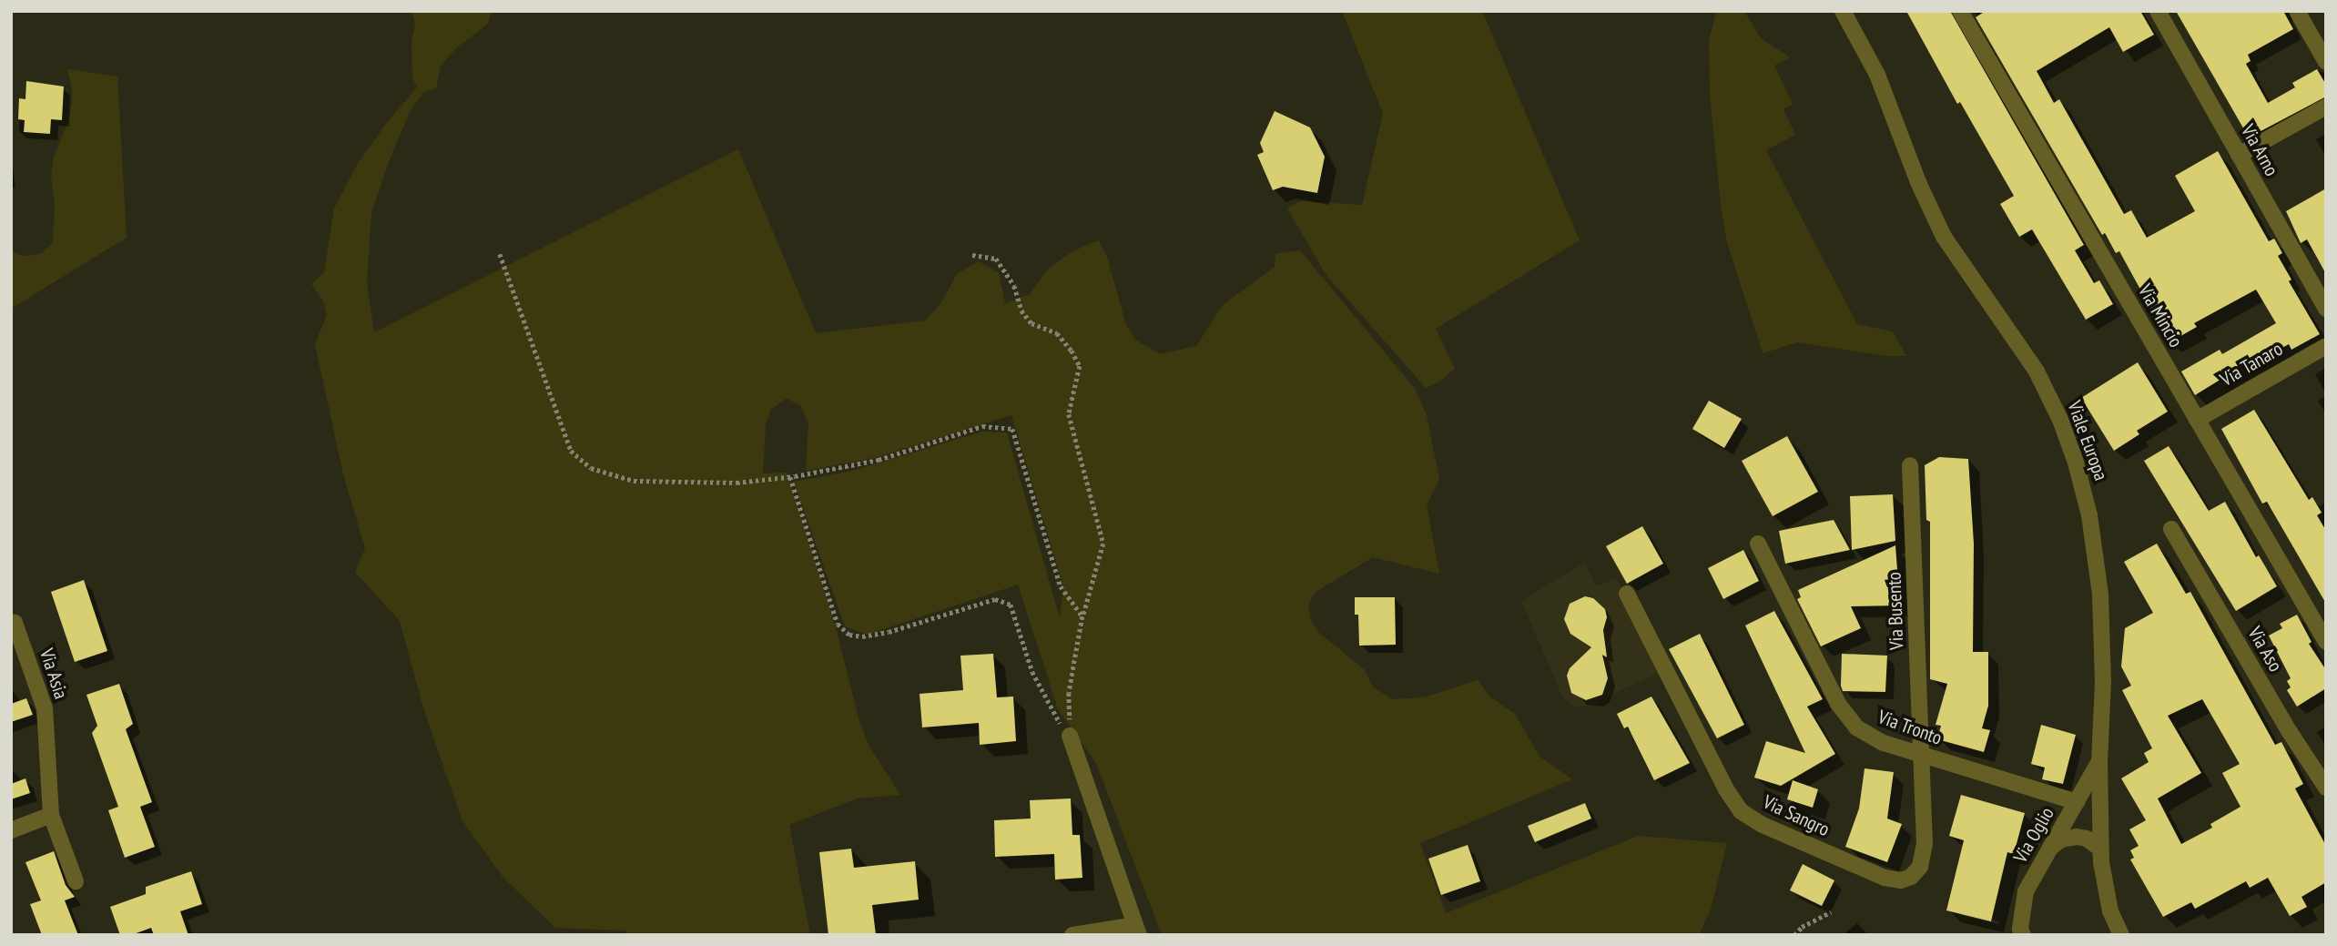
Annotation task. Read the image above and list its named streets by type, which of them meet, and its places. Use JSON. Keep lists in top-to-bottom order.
{
  "streets": {
    "street": [
      "Via Arno",
      "Via Mincio",
      "Via Tanaro",
      "Viale Europa",
      "Via Busento",
      "Via Aso",
      "Via Asia",
      "Via Tronto",
      "Via Sangro",
      "Via Oglio"
    ]
  },
  "crossings": [
    ["Via Mincio", "Via Tanaro"],
    ["Viale Europa", "Via Oglio"],
    ["Via Busento", "Via Tronto"],
    ["Via Busento", "Via Sangro"],
    ["Via Tronto", "Via Sangro"],
    ["Via Tronto", "Via Oglio"]
  ]
}
